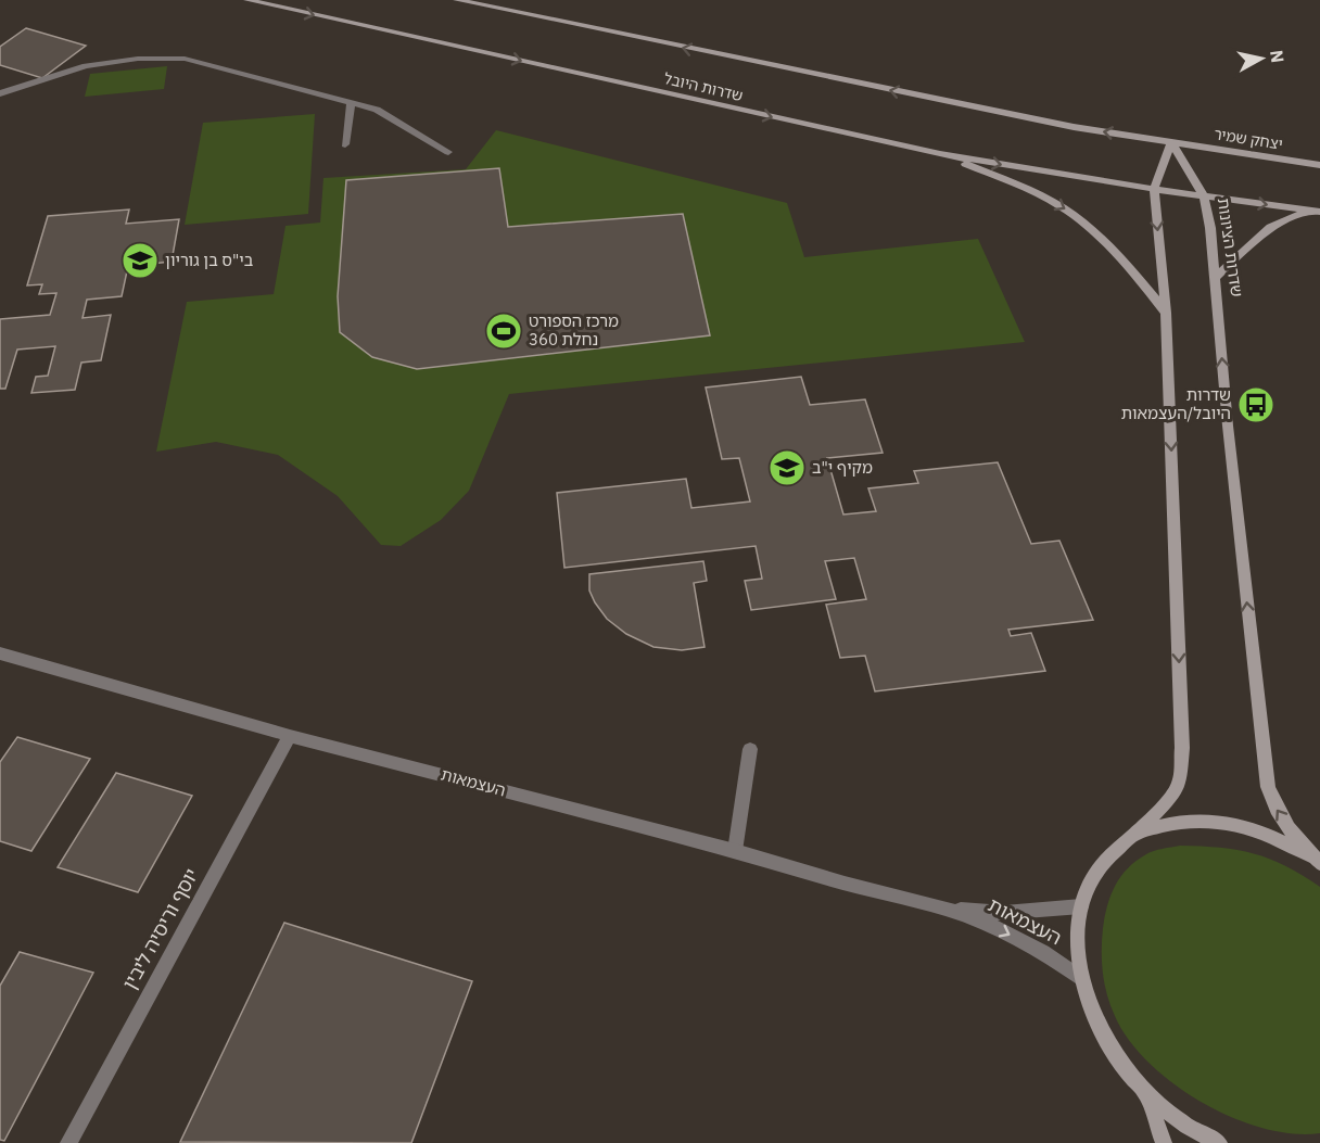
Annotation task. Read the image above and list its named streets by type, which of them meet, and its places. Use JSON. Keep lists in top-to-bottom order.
{
  "streets": {
    "street": [
      "שדרות היובל",
      "יצחק שמיר",
      "שדרות הציונות",
      "העצמאות",
      "יוסף וריסיה ליבין"
    ]
  },
  "crossings": [
    ["שדרות היובל", "יצחק שמיר"],
    ["שדרות היובל", "שדרות הציונות"],
    ["יצחק שמיר", "שדרות הציונות"],
    ["העצמאות", "יוסף וריסיה ליבין"]
  ],
  "places": {
    "school or university": ["בי\"ס בן גוריון", "מקיף י\"ב"],
    "sports": ["מרכז הספורט 360 נחלת"],
    "bus stop": ["שדרות היובל/העצמאות"]
  },
  "north": "right"
}
